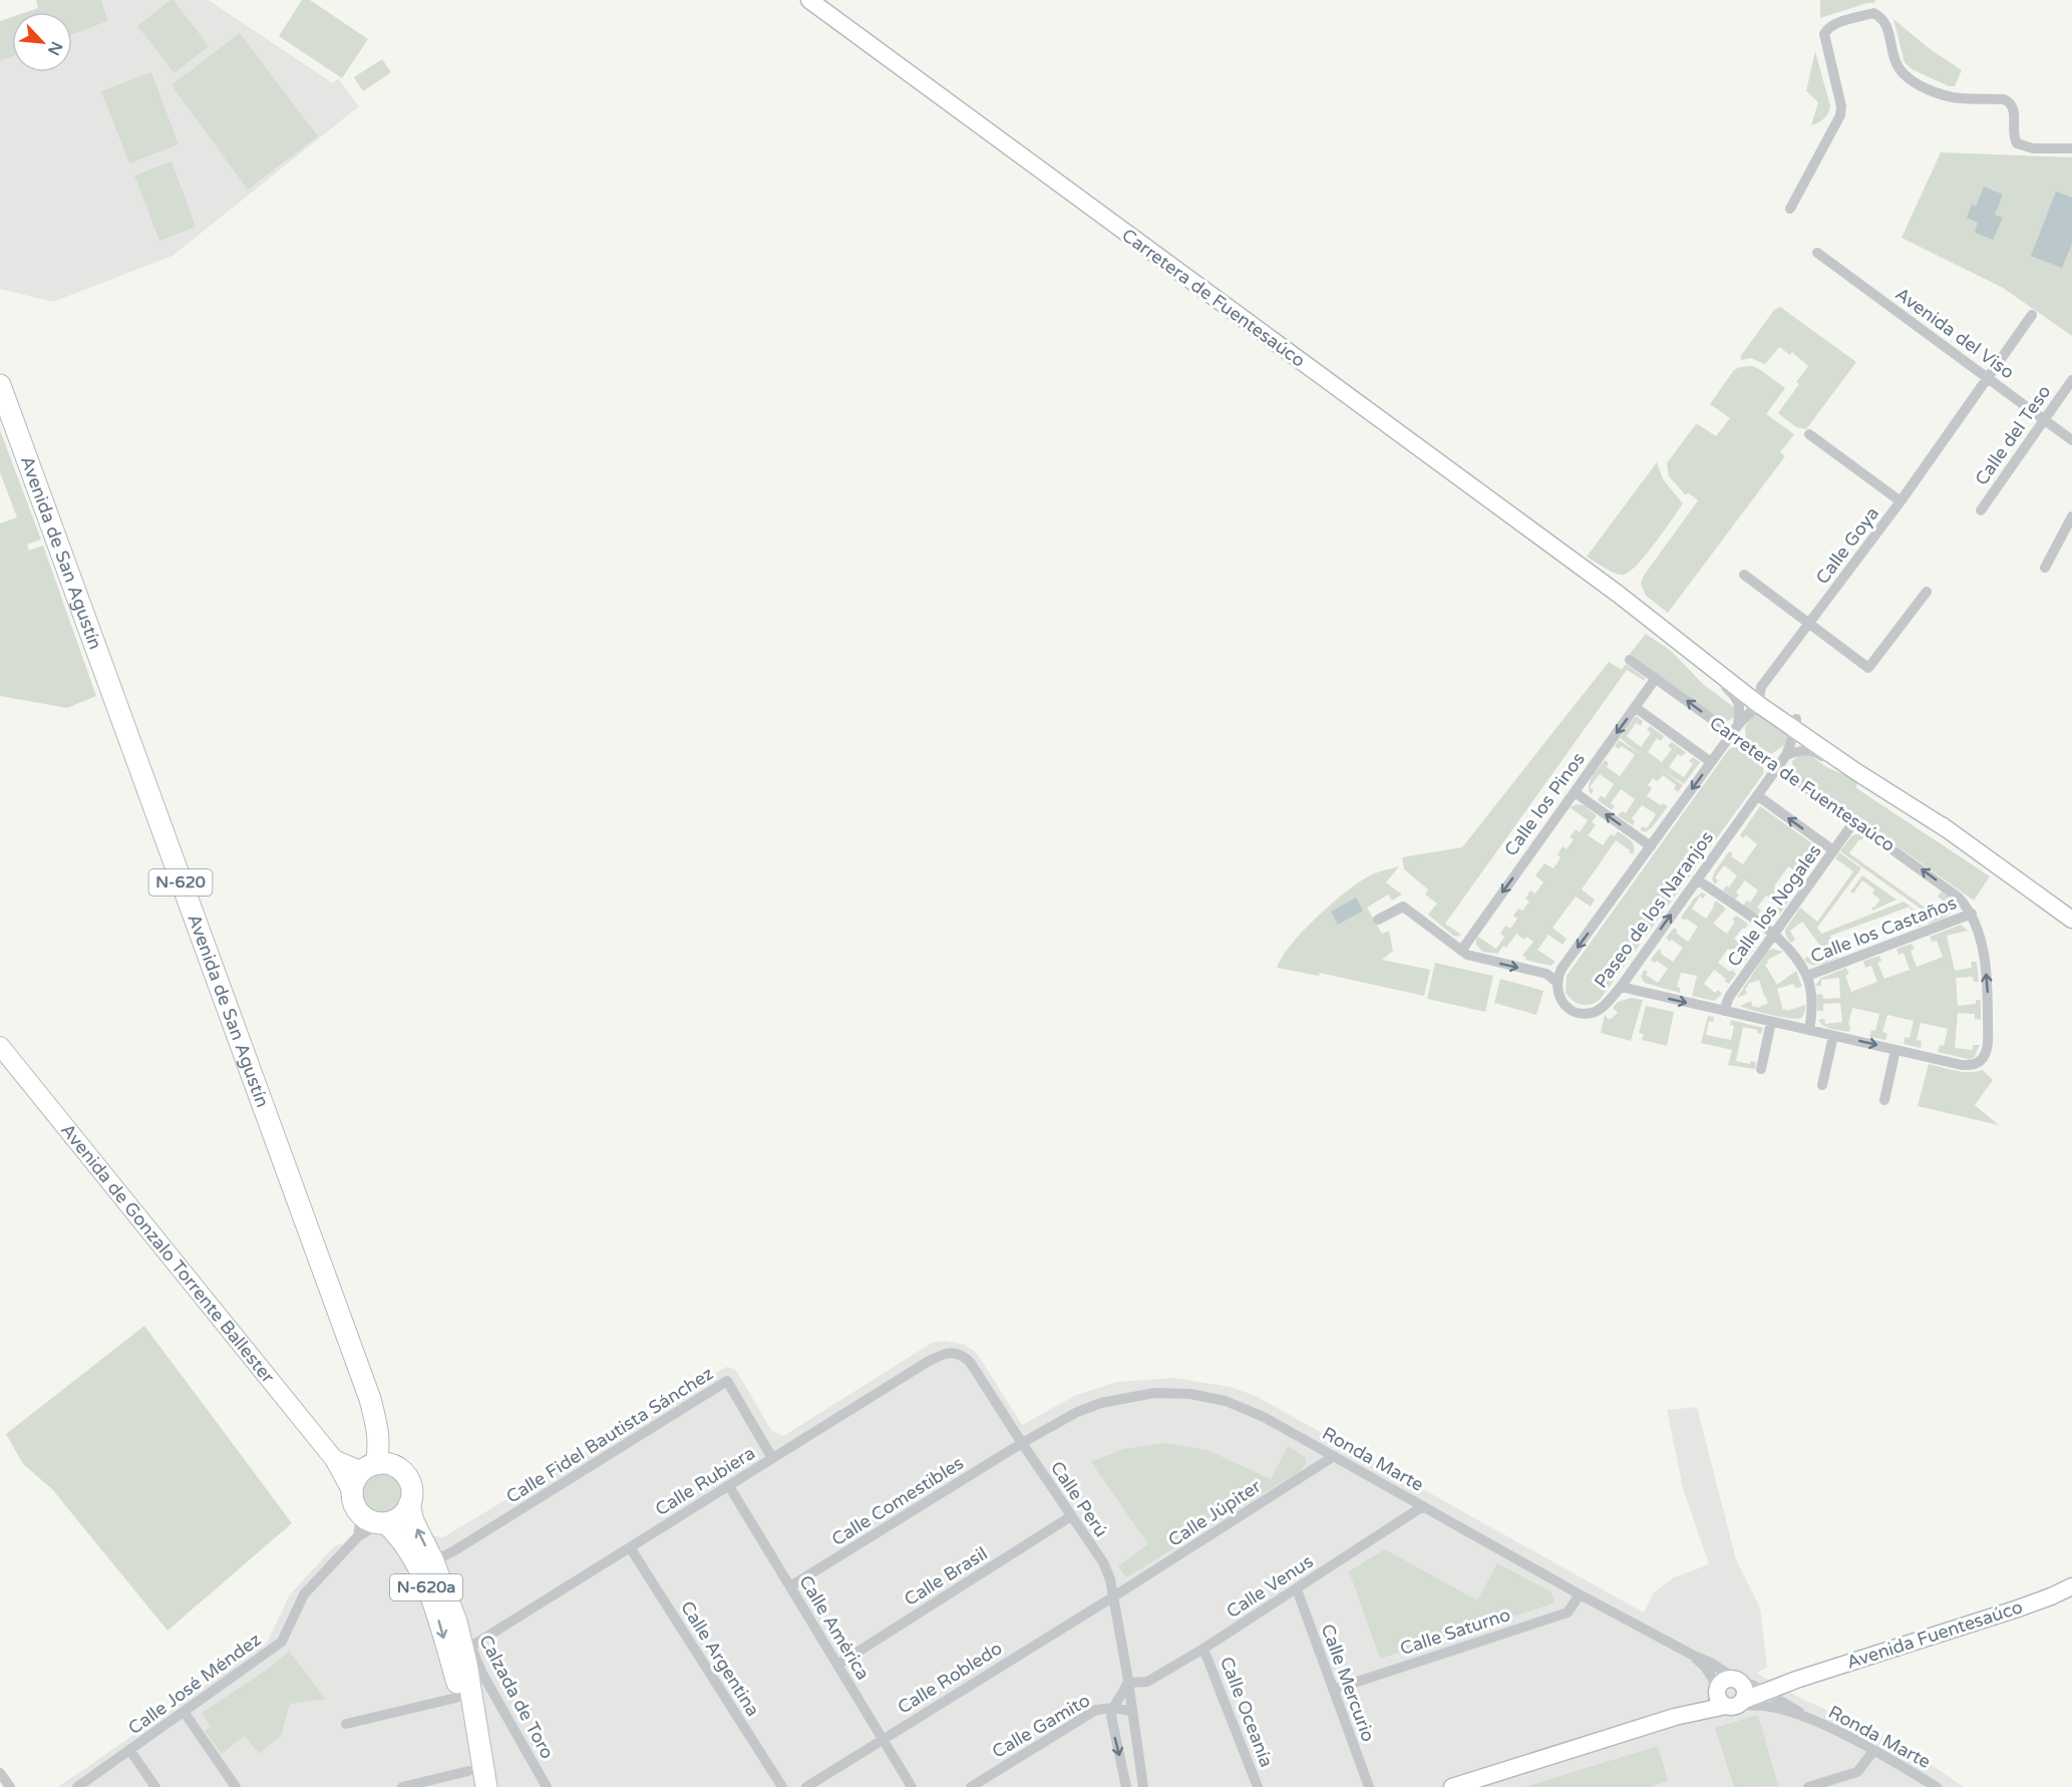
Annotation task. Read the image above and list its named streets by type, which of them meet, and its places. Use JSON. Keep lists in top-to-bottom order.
{
  "streets": {
    "highway": ["Avenida de San Agustín", "N-620", "N-620a"],
    "main road": ["Carretera de Fuentesaúco", "Avenida de Gonzalo Torrente Ballester", "Avenida Fuentesaúco"],
    "street": [
      "Avenida del Viso",
      "Calle del Teso",
      "Calle Goya",
      "Calle los Pinos",
      "Calle los Nogales",
      "Paseo de los Naranjos",
      "Calle los Castaños",
      "Calle Fidel Bautista Sánchez",
      "Ronda Marte",
      "Calle Rubiera",
      "Calle Perú",
      "Calle Comestibles",
      "Calle Júpiter",
      "Calle Brasil",
      "Calle Venus",
      "Calle América",
      "Calle Saturno",
      "Calle Argentina",
      "Calle Robledo",
      "Calle Mercurio",
      "Calle José Méndez",
      "Calzada de Toro",
      "Calle Oceanía",
      "Calle Gamito"
    ]
  },
  "crossings": [
    ["Carretera de Fuentesaúco", "Calle Goya"],
    ["Carretera de Fuentesaúco", "Calle los Pinos"],
    ["Carretera de Fuentesaúco", "Calle los Nogales"],
    ["Carretera de Fuentesaúco", "Paseo de los Naranjos"],
    ["Carretera de Fuentesaúco", "Calle los Castaños"],
    ["Avenida del Viso", "Calle del Teso"],
    ["Avenida de San Agustín", "N-620"],
    ["Avenida de San Agustín", "Avenida de Gonzalo Torrente Ballester"],
    ["Avenida de San Agustín", "N-620a"],
    ["Avenida de San Agustín", "Calle José Méndez"],
    ["N-620", "Avenida de Gonzalo Torrente Ballester"],
    ["N-620", "N-620a"],
    ["N-620", "Calle José Méndez"],
    ["Avenida de Gonzalo Torrente Ballester", "N-620a"],
    ["Avenida de Gonzalo Torrente Ballester", "Calle José Méndez"],
    ["Calle Fidel Bautista Sánchez", "Calle Rubiera"],
    ["Calle Fidel Bautista Sánchez", "N-620a"],
    ["Ronda Marte", "Calle Perú"],
    ["Ronda Marte", "Calle Comestibles"],
    ["Ronda Marte", "Calle Júpiter"],
    ["Ronda Marte", "Calle Venus"],
    ["Ronda Marte", "Calle Saturno"],
    ["Ronda Marte", "Avenida Fuentesaúco"],
    ["Calle Rubiera", "Calle Perú"],
    ["Calle Rubiera", "Calle América"],
    ["Calle Rubiera", "Calle Argentina"],
    ["Calle Rubiera", "Calzada de Toro"],
    ["Calle Perú", "Calle Comestibles"],
    ["Calle Perú", "Calle Júpiter"],
    ["Calle Perú", "Calle Brasil"],
    ["Calle Perú", "Calle Venus"],
    ["Calle Perú", "Calle Robledo"],
    ["Calle Perú", "Calle Gamito"],
    ["Calle Comestibles", "Calle América"],
    ["Calle Júpiter", "Calle Robledo"],
    ["Calle Brasil", "Calle América"],
    ["Calle Venus", "Calle Mercurio"],
    ["Calle Venus", "Calle Oceanía"],
    ["N-620a", "Calle José Méndez"],
    ["N-620a", "Calzada de Toro"],
    ["Calle América", "Calle Robledo"],
    ["Calle Saturno", "Calle Mercurio"]
  ],
  "north": "bottom right"
}
